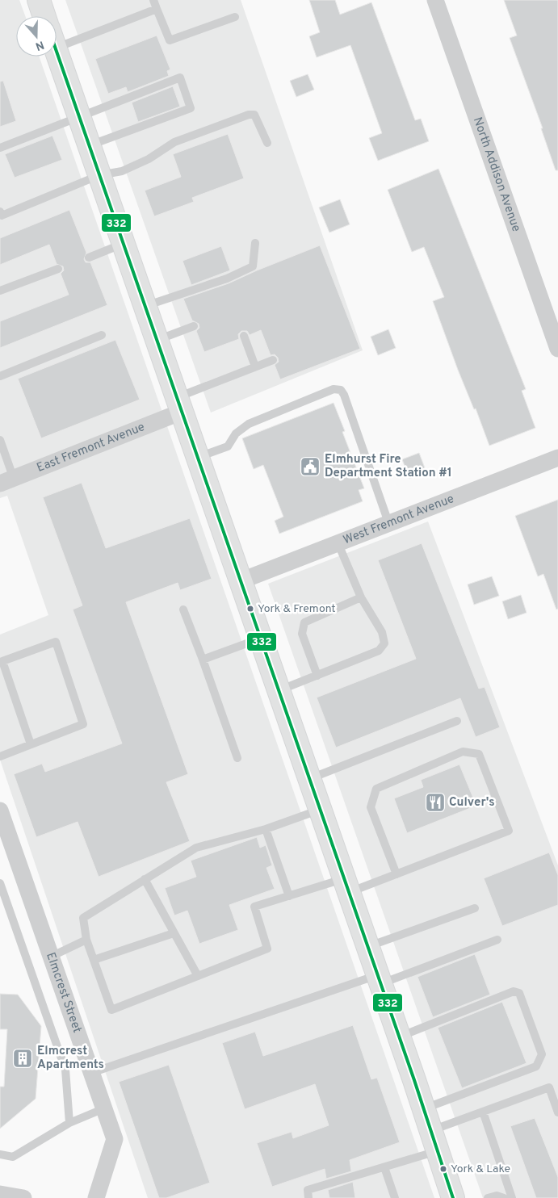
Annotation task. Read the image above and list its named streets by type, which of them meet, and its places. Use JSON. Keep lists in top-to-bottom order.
{
  "streets": {
    "street": [
      "North Addison Avenue",
      "East Fremont Avenue",
      "West Fremont Avenue",
      "Elmcrest Street"
    ]
  },
  "places": {
    "public building": ["Elmhurst Fire Department Station #1"],
    "other": ["York & Fremont", "York & Lake"],
    "restaurant": ["Culver's"],
    "building": ["Elmcrest Apartments"]
  },
  "lines": ["transit line 332"],
  "north": "bottom"
}
